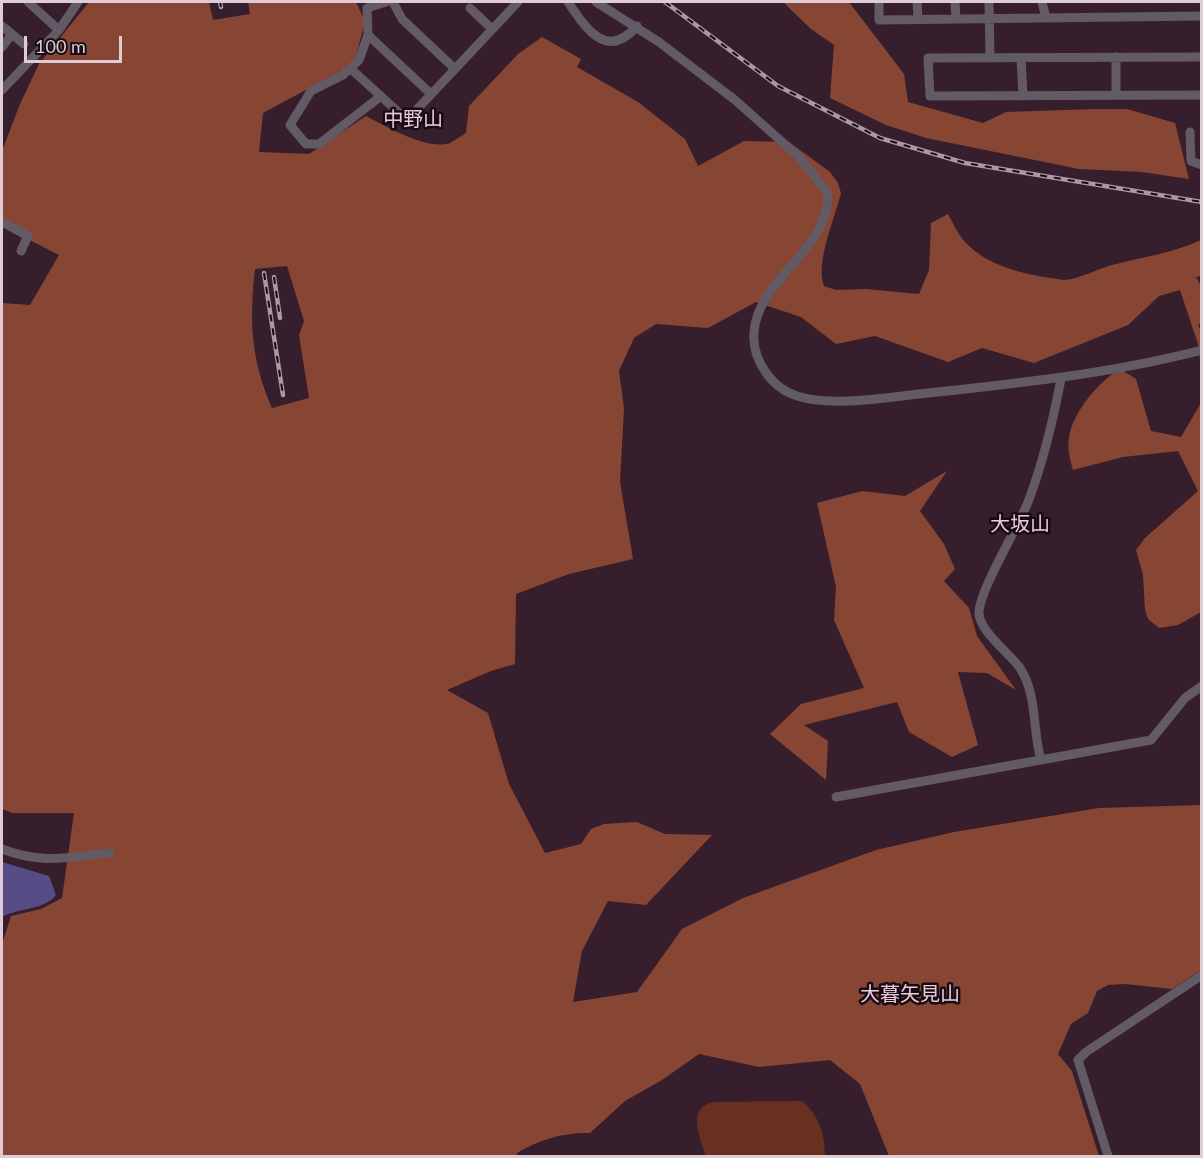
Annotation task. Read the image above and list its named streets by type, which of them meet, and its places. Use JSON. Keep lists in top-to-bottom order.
{
  "districts": ["中野山", "大坂山", "大暮矢見山"],
  "scale_bar": "100 m"
}
